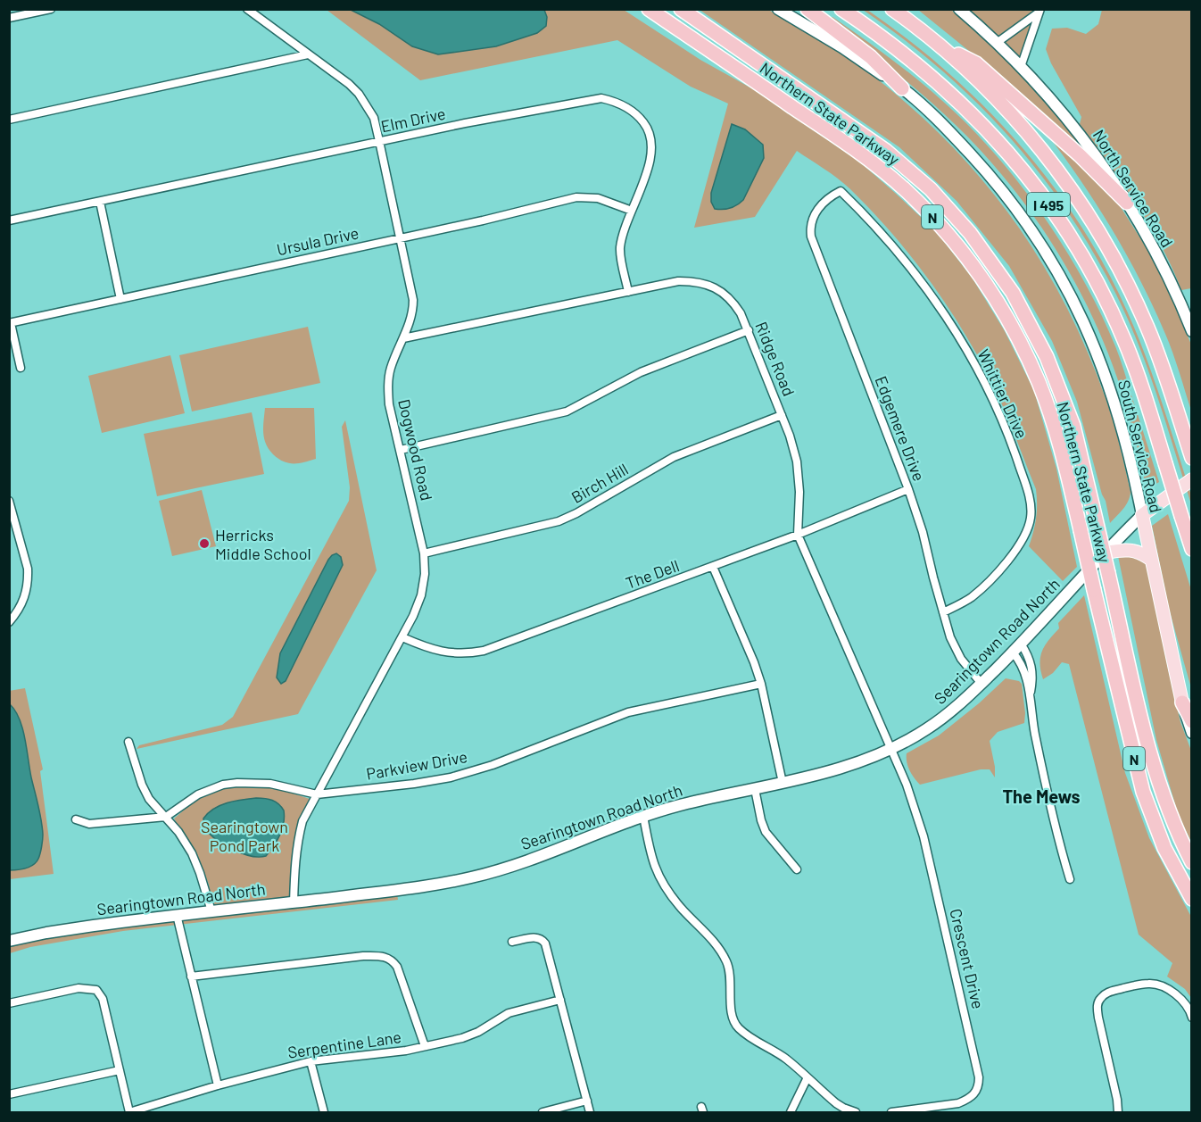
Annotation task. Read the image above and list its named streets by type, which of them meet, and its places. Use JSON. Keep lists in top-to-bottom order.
{
  "streets": {
    "highway": ["Northern State Parkway", "I 495", "N"],
    "main road": ["North Service Road", "South Service Road", "Searingtown Road North"],
    "street": [
      "Elm Drive",
      "Ursula Drive",
      "Ridge Road",
      "Whittier Drive",
      "Edgemere Drive",
      "Dogwood Road",
      "Birch Hill",
      "The Dell",
      "Parkview Drive",
      "Crescent Drive",
      "Serpentine Lane"
    ]
  },
  "crossings": [
    ["Elm Drive", "Ursula Drive"],
    ["Elm Drive", "Ridge Road"],
    ["Elm Drive", "Dogwood Road"],
    ["Ursula Drive", "Dogwood Road"],
    ["Ridge Road", "Dogwood Road"],
    ["Ridge Road", "Birch Hill"],
    ["Ridge Road", "The Dell"],
    ["Ridge Road", "Searingtown Road North"],
    ["Ridge Road", "Crescent Drive"],
    ["Whittier Drive", "Edgemere Drive"],
    ["Edgemere Drive", "The Dell"],
    ["Edgemere Drive", "Searingtown Road North"],
    ["South Service Road", "Searingtown Road North"],
    ["Dogwood Road", "Birch Hill"],
    ["Dogwood Road", "The Dell"],
    ["Dogwood Road", "Searingtown Road North"],
    ["Dogwood Road", "Parkview Drive"],
    ["Searingtown Road North", "Crescent Drive"]
  ],
  "districts": ["The Mews"],
  "parks": ["Searingtown Pond Park"],
  "places": ["Herricks Middle School"]
}
